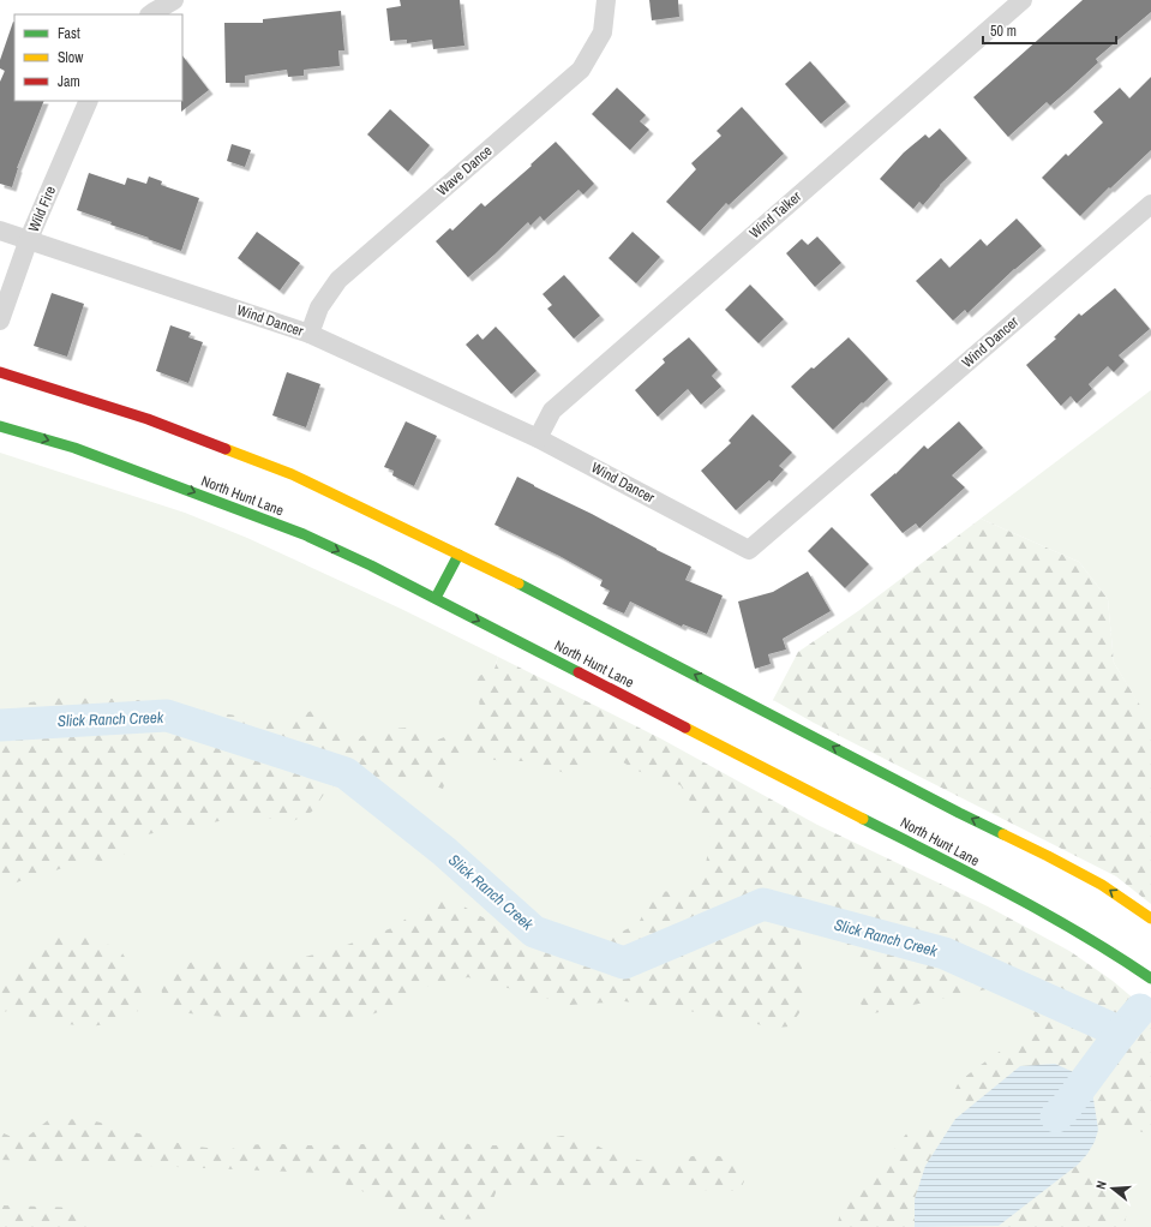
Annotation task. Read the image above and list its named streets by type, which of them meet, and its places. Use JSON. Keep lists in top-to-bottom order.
{
  "streets": {
    "main road": ["North Hunt Lane"],
    "street": [
      "Wave Dance",
      "Wild Fire",
      "Wind Talker",
      "Wind Dancer"
    ]
  },
  "crossings": [
    ["Wave Dance", "Wind Dancer"],
    ["Wild Fire", "Wind Dancer"],
    ["Wind Talker", "Wind Dancer"]
  ],
  "water": ["Slick Ranch Creek"],
  "legend": ["Fast", "Slow", "Jam"],
  "scale_bar": "50 m",
  "north": "left"
}
